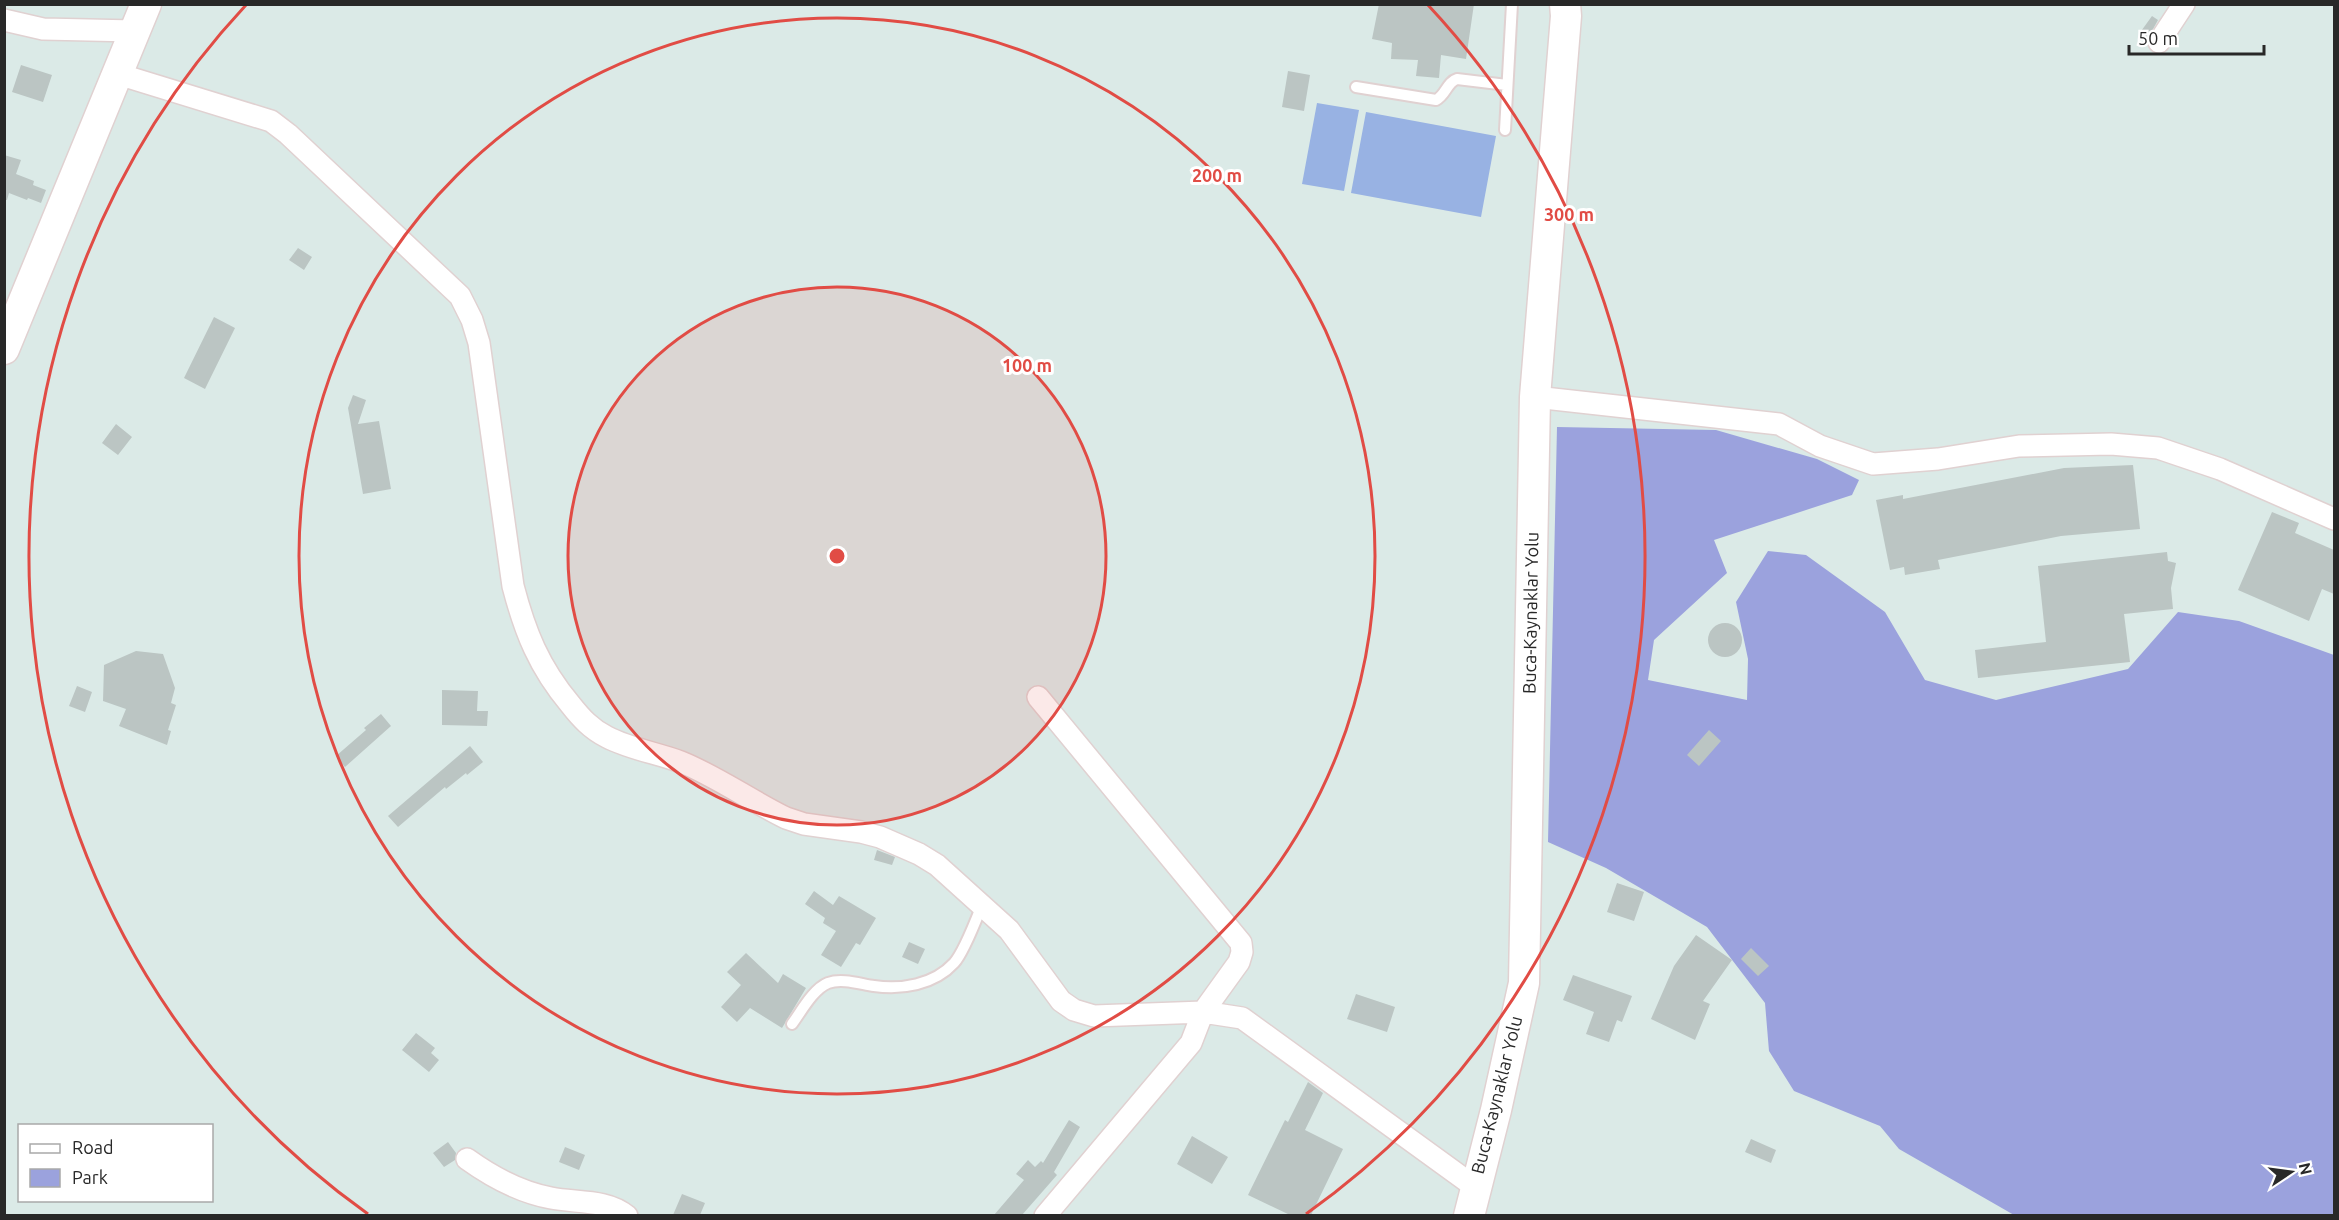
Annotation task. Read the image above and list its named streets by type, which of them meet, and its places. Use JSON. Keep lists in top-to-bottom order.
{
  "streets": {
    "street": ["Buca-Kaynaklar Yolu"]
  },
  "legend": ["Road", "Park"],
  "scale_bar": "50 m",
  "north": "right",
  "rings": ["200 m", "300 m", "100 m"]
}
